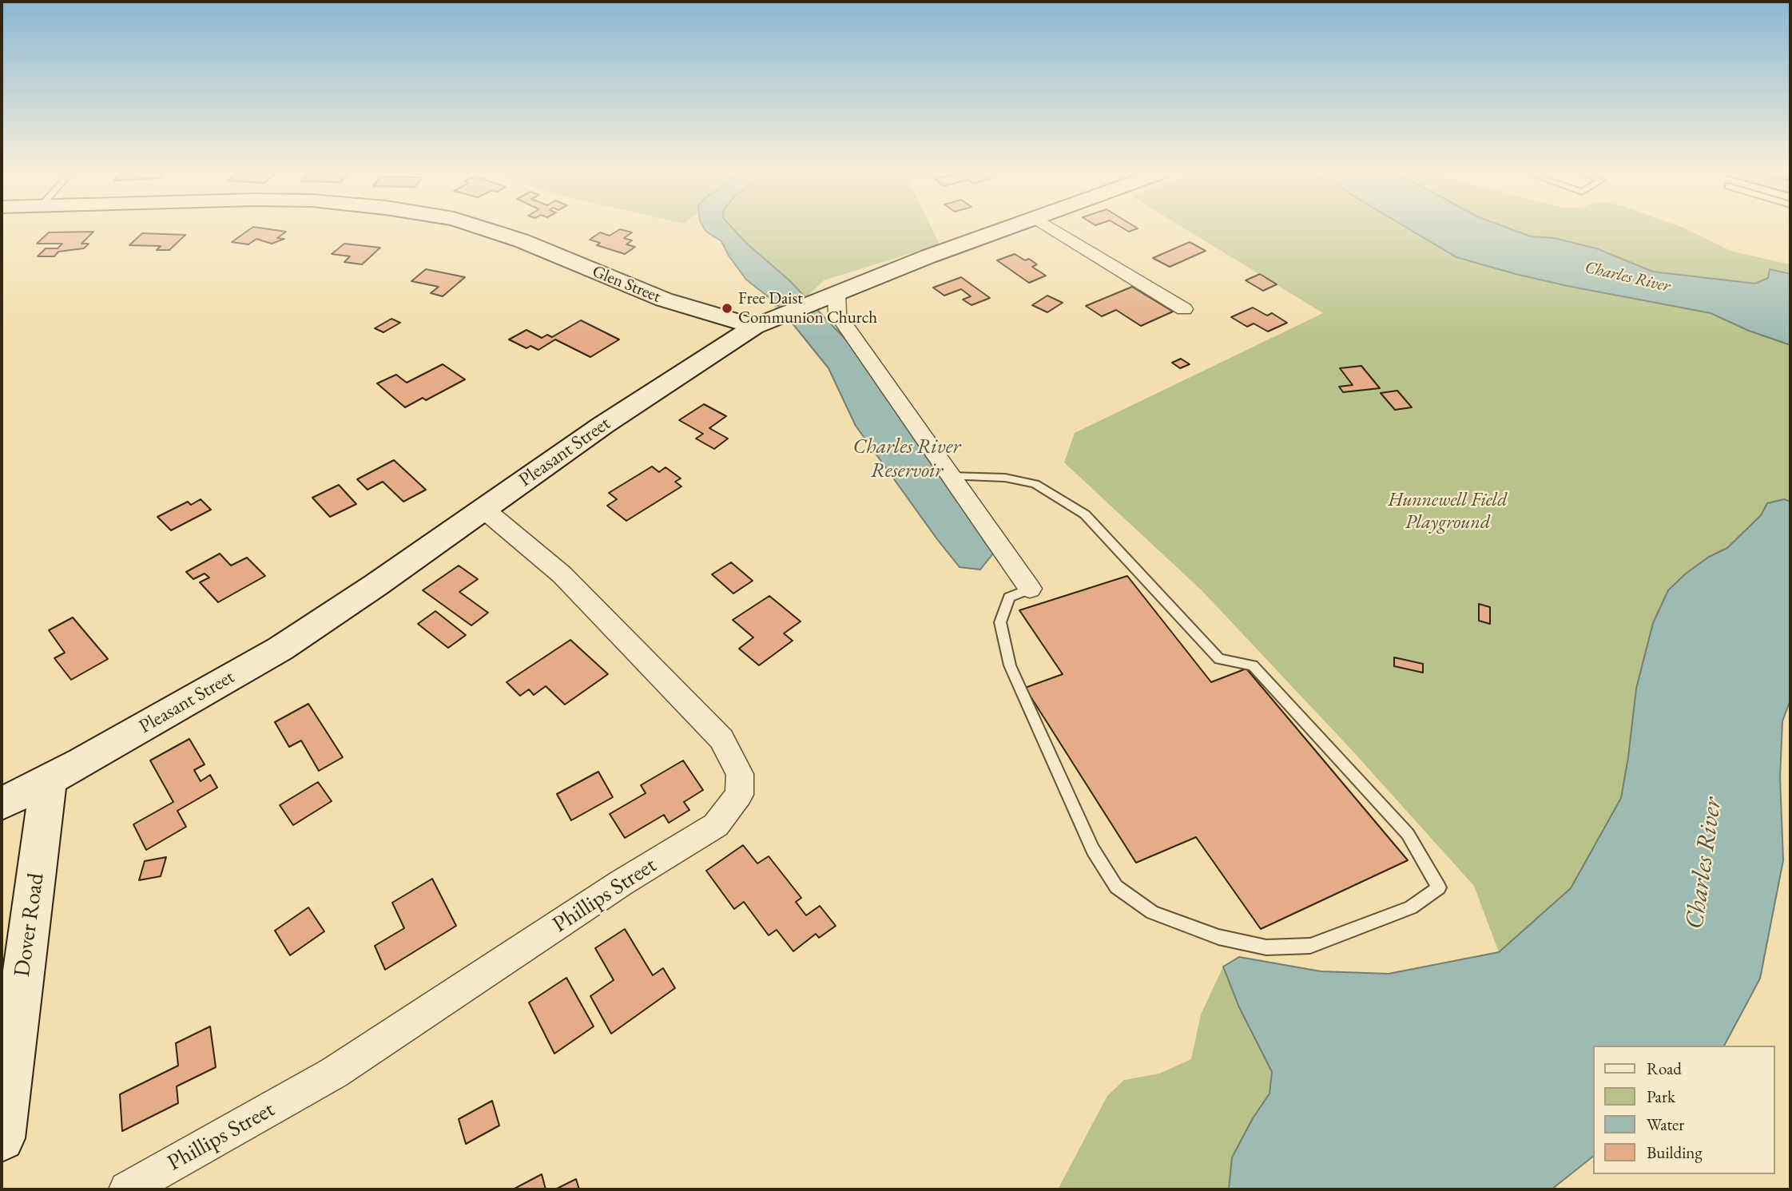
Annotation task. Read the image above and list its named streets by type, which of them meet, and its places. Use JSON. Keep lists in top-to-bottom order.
{
  "streets": {
    "main road": ["Glen Street", "Pleasant Street", "Dover Road"],
    "street": ["Phillips Street"]
  },
  "crossings": [
    ["Glen Street", "Pleasant Street"],
    ["Pleasant Street", "Phillips Street"],
    ["Pleasant Street", "Dover Road"]
  ],
  "water": ["Charles River", "Charles River Reservoir"],
  "parks": ["Hunnewell Field Playground"],
  "places": ["Free Daist Communion Church"],
  "legend": [
    "Road",
    "Park",
    "Water",
    "Building"
  ]
}
